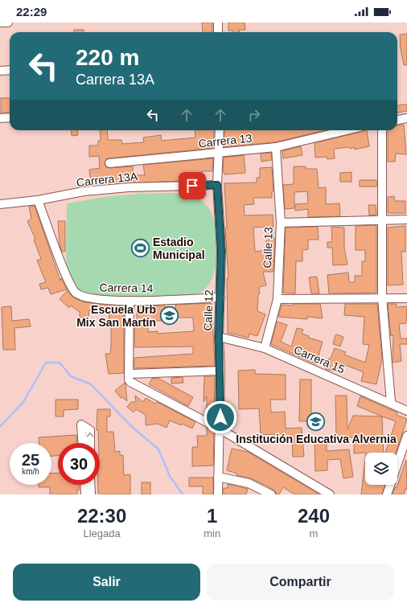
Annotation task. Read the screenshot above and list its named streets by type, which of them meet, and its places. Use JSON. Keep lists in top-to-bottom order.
{
  "streets": {
    "street": [
      "Carrera 13",
      "Carrera 13A",
      "Calle 13",
      "Carrera 14",
      "Calle 12",
      "Carrera 15"
    ]
  },
  "crossings": [
    ["Carrera 13", "Calle 13"],
    ["Carrera 13", "Calle 12"],
    ["Carrera 13A", "Carrera 14"],
    ["Carrera 13A", "Calle 12"],
    ["Calle 13", "Carrera 15"],
    ["Carrera 14", "Calle 12"],
    ["Calle 12", "Carrera 15"]
  ],
  "places": {
    "sports": ["Estadio Municipal"],
    "school or university": ["Escuela Urb Mix San Martín", "Institución Educativa Alvernia"]
  },
  "page": {
    "status": "22:29",
    "turn": ["220 m", "Carrera 13A"],
    "speed": "25 km/h",
    "limit": "30",
    "eta": [
      "22:30",
      "Llegada",
      "1",
      "min",
      "240",
      "m"
    ],
    "buttons": ["Salir", "Compartir"]
  }
}
